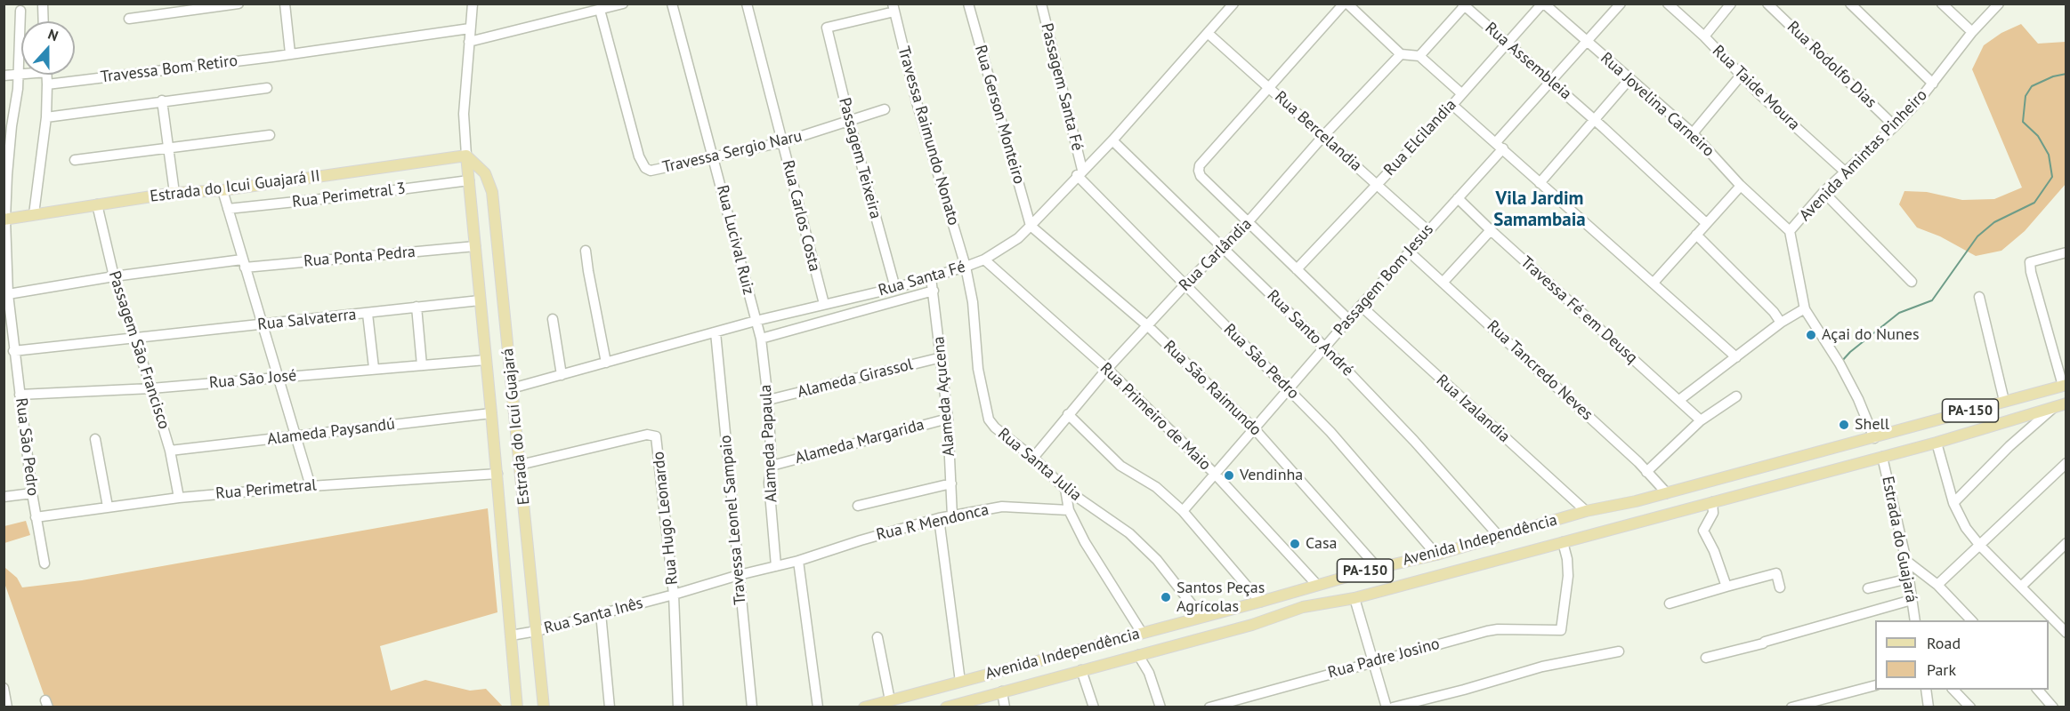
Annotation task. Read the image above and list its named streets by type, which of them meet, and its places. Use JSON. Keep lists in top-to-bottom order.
{
  "streets": {
    "main road": [
      "Estrada do Icui Guajará II",
      "PA-150",
      "Estrada do Icuí Guajará",
      "Avenida Independência"
    ],
    "street": [
      "Rua Assembleia",
      "Rua Rodolfo Dias",
      "Travessa Bom Retiro",
      "Passagem Santa Fé",
      "Rua Taide Moura",
      "Rua Jovelina Carneiro",
      "Rua Gerson Monteiro",
      "Rua Bercelandia",
      "Travessa Raimundo Nonato",
      "Rua Elcilandia",
      "Travessa Sergio Naru",
      "Avenida Amintas Pinheiro",
      "Passagem Teixeira",
      "Rua Perimetral 3",
      "Rua Carlos Costa",
      "Rua Lucival Ruiz",
      "Rua Carlândia",
      "Rua Ponta Pedra",
      "Rua Santa Fé",
      "Passagem Bom Jesus",
      "Travessa Fé em Deusq",
      "Rua Salvaterra",
      "Rua Santo André",
      "Passagem São Francisco",
      "Rua São Pedro",
      "Rua Tancredo Neves",
      "Alameda Girassol",
      "Rua São José",
      "Rua São Raimundo",
      "Alameda Açucena",
      "Rua Izalandia",
      "Rua Primeiro de Maio",
      "Alameda Paysandú",
      "Alameda Margarida",
      "Alameda Papaula",
      "Rua Santa Julia",
      "Rua Perimetral",
      "Rua Hugo Leonardo",
      "Travessa Leonel Sampaio",
      "Rua R Mendonca",
      "Estrada do Guajará",
      "Rua Santa Inês",
      "Rua Padre Josino"
    ]
  },
  "crossings": [
    ["Rua Assembleia", "Rua Elcilandia"],
    ["Rua Assembleia", "Passagem Bom Jesus"],
    ["Rua Rodolfo Dias", "Avenida Amintas Pinheiro"],
    ["Travessa Bom Retiro", "Estrada do Icuí Guajará"],
    ["Passagem Santa Fé", "Rua Santa Fé"],
    ["Passagem Santa Fé", "Rua São Pedro"],
    ["Rua Taide Moura", "Avenida Amintas Pinheiro"],
    ["Rua Jovelina Carneiro", "Rua Elcilandia"],
    ["Rua Jovelina Carneiro", "Avenida Amintas Pinheiro"],
    ["Rua Jovelina Carneiro", "Passagem Bom Jesus"],
    ["Rua Gerson Monteiro", "Rua Santa Fé"],
    ["Rua Gerson Monteiro", "Rua São Raimundo"],
    ["Rua Bercelandia", "Rua Elcilandia"],
    ["Rua Bercelandia", "Rua Carlândia"],
    ["Rua Bercelandia", "Rua Santa Fé"],
    ["Rua Bercelandia", "Passagem Bom Jesus"],
    ["Travessa Raimundo Nonato", "Passagem Teixeira"],
    ["Travessa Raimundo Nonato", "Rua Santa Fé"],
    ["Travessa Raimundo Nonato", "Rua Santa Julia"],
    ["Travessa Sergio Naru", "Passagem Teixeira"],
    ["Travessa Sergio Naru", "Rua Carlos Costa"],
    ["Travessa Sergio Naru", "Rua Lucival Ruiz"],
    ["Avenida Amintas Pinheiro", "Avenida Independência"],
    ["Passagem Teixeira", "Rua Santa Fé"],
    ["Estrada do Icui Guajará II", "Passagem São Francisco"],
    ["Estrada do Icui Guajará II", "Rua São Pedro"],
    ["Estrada do Icui Guajará II", "Estrada do Icuí Guajará"],
    ["Rua Perimetral 3", "Estrada do Icuí Guajará"],
    ["Rua Carlos Costa", "Rua Santa Fé"],
    ["Rua Lucival Ruiz", "Rua Santa Fé"],
    ["Rua Lucival Ruiz", "Alameda Papaula"],
    ["Rua Carlândia", "Rua Santo André"],
    ["Rua Carlândia", "Rua São Pedro"],
    ["Rua Carlândia", "Rua São Raimundo"],
    ["Rua Carlândia", "Rua Primeiro de Maio"],
    ["Rua Carlândia", "Rua Santa Julia"],
    ["Rua Ponta Pedra", "Passagem São Francisco"],
    ["Rua Ponta Pedra", "Rua São Pedro"],
    ["Rua Ponta Pedra", "Estrada do Icuí Guajará"],
    ["Rua Santa Fé", "Rua Santo André"],
    ["Rua Santa Fé", "Rua São Pedro"],
    ["Rua Santa Fé", "Rua São Raimundo"],
    ["Rua Santa Fé", "Alameda Açucena"],
    ["Rua Santa Fé", "Rua Primeiro de Maio"],
    ["Rua Santa Fé", "Estrada do Icuí Guajará"],
    ["Rua Santa Fé", "Alameda Papaula"],
    ["Rua Santa Fé", "Rua Santa Julia"],
    ["Rua Santa Fé", "Travessa Leonel Sampaio"],
    ["Passagem Bom Jesus", "Travessa Fé em Deusq"],
    ["Passagem Bom Jesus", "Rua Santo André"],
    ["Passagem Bom Jesus", "Rua São Pedro"],
    ["Passagem Bom Jesus", "Rua Tancredo Neves"],
    ["Passagem Bom Jesus", "Rua São Raimundo"],
    ["Passagem Bom Jesus", "Rua Izalandia"],
    ["Passagem Bom Jesus", "Rua Primeiro de Maio"],
    ["Rua Salvaterra", "Passagem São Francisco"],
    ["Rua Salvaterra", "Rua São Pedro"],
    ["Rua Salvaterra", "Estrada do Icuí Guajará"],
    ["Rua Santo André", "Avenida Independência"],
    ["Passagem São Francisco", "Rua São José"],
    ["Passagem São Francisco", "Alameda Paysandú"],
    ["Passagem São Francisco", "Rua Perimetral"],
    ["Rua São Pedro", "Rua São José"],
    ["Rua São Pedro", "Rua Perimetral"],
    ["Rua São Pedro", "Avenida Independência"],
    ["Rua Tancredo Neves", "Avenida Independência"],
    ["Alameda Girassol", "Alameda Açucena"],
    ["Alameda Girassol", "Alameda Papaula"],
    ["Rua São José", "Estrada do Icuí Guajará"],
    ["Rua São Raimundo", "Avenida Independência"],
    ["Alameda Açucena", "Alameda Margarida"],
    ["Alameda Açucena", "Rua R Mendonca"],
    ["Rua Izalandia", "Avenida Independência"],
    ["Rua Primeiro de Maio", "Avenida Independência"],
    ["Estrada do Icuí Guajará", "Alameda Paysandú"],
    ["Estrada do Icuí Guajará", "Rua Perimetral"],
    ["Estrada do Icuí Guajará", "Rua Hugo Leonardo"],
    ["Estrada do Icuí Guajará", "Rua Santa Inês"],
    ["Alameda Margarida", "Alameda Papaula"],
    ["Alameda Papaula", "Rua Santa Inês"],
    ["Rua Santa Julia", "Avenida Independência"],
    ["Rua Hugo Leonardo", "Rua Santa Inês"],
    ["Travessa Leonel Sampaio", "Rua Santa Inês"],
    ["Rua R Mendonca", "Rua Santa Inês"],
    ["Estrada do Guajará", "Avenida Independência"],
    ["Avenida Independência", "Rua Padre Josino"]
  ],
  "districts": ["Vila Jardim Samambaia"],
  "places": [
    "Açai do Nunes",
    "Shell",
    "Vendinha",
    "Casa",
    "Santos Peças Agrícolas"
  ],
  "legend": ["Road", "Park"],
  "north": "top"
}
